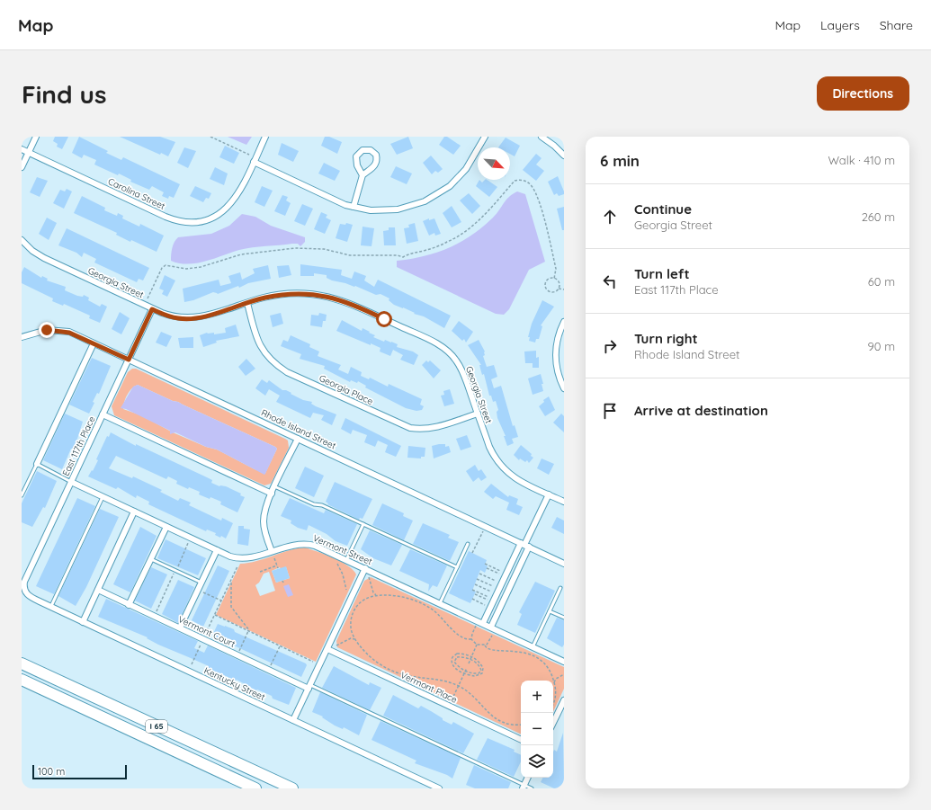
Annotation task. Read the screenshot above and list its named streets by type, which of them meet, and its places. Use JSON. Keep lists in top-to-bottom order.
{
  "streets": {
    "highway": ["I 65"],
    "street": [
      "Carolina Street",
      "Georgia Street",
      "Georgia Place",
      "Rhode Island Street",
      "East 117th Place",
      "Vermont Street",
      "Vermont Court",
      "Kentucky Street",
      "Vermont Place"
    ]
  },
  "crossings": [
    ["Georgia Street", "Georgia Place"],
    ["Georgia Street", "East 117th Place"],
    ["Rhode Island Street", "East 117th Place"],
    ["East 117th Place", "Vermont Street"],
    ["East 117th Place", "Kentucky Street"]
  ],
  "scale_bar": "100 m",
  "north": "bottom right",
  "page": {
    "header": "Map",
    "nav": ["Map", "Layers", "Share"],
    "buttons": "Directions",
    "title": "Find us",
    "heading": ["6 min", "Walk · 410 m"],
    "list": [
      ["Continue", "Georgia Street", "260 m"],
      ["Turn left", "East 117th Place", "60 m"],
      ["Turn right", "Rhode Island Street", "90 m"],
      "Arrive at destination"
    ],
    "map_buttons": ["+", "−"],
    "scale": "100 m"
  }
}
